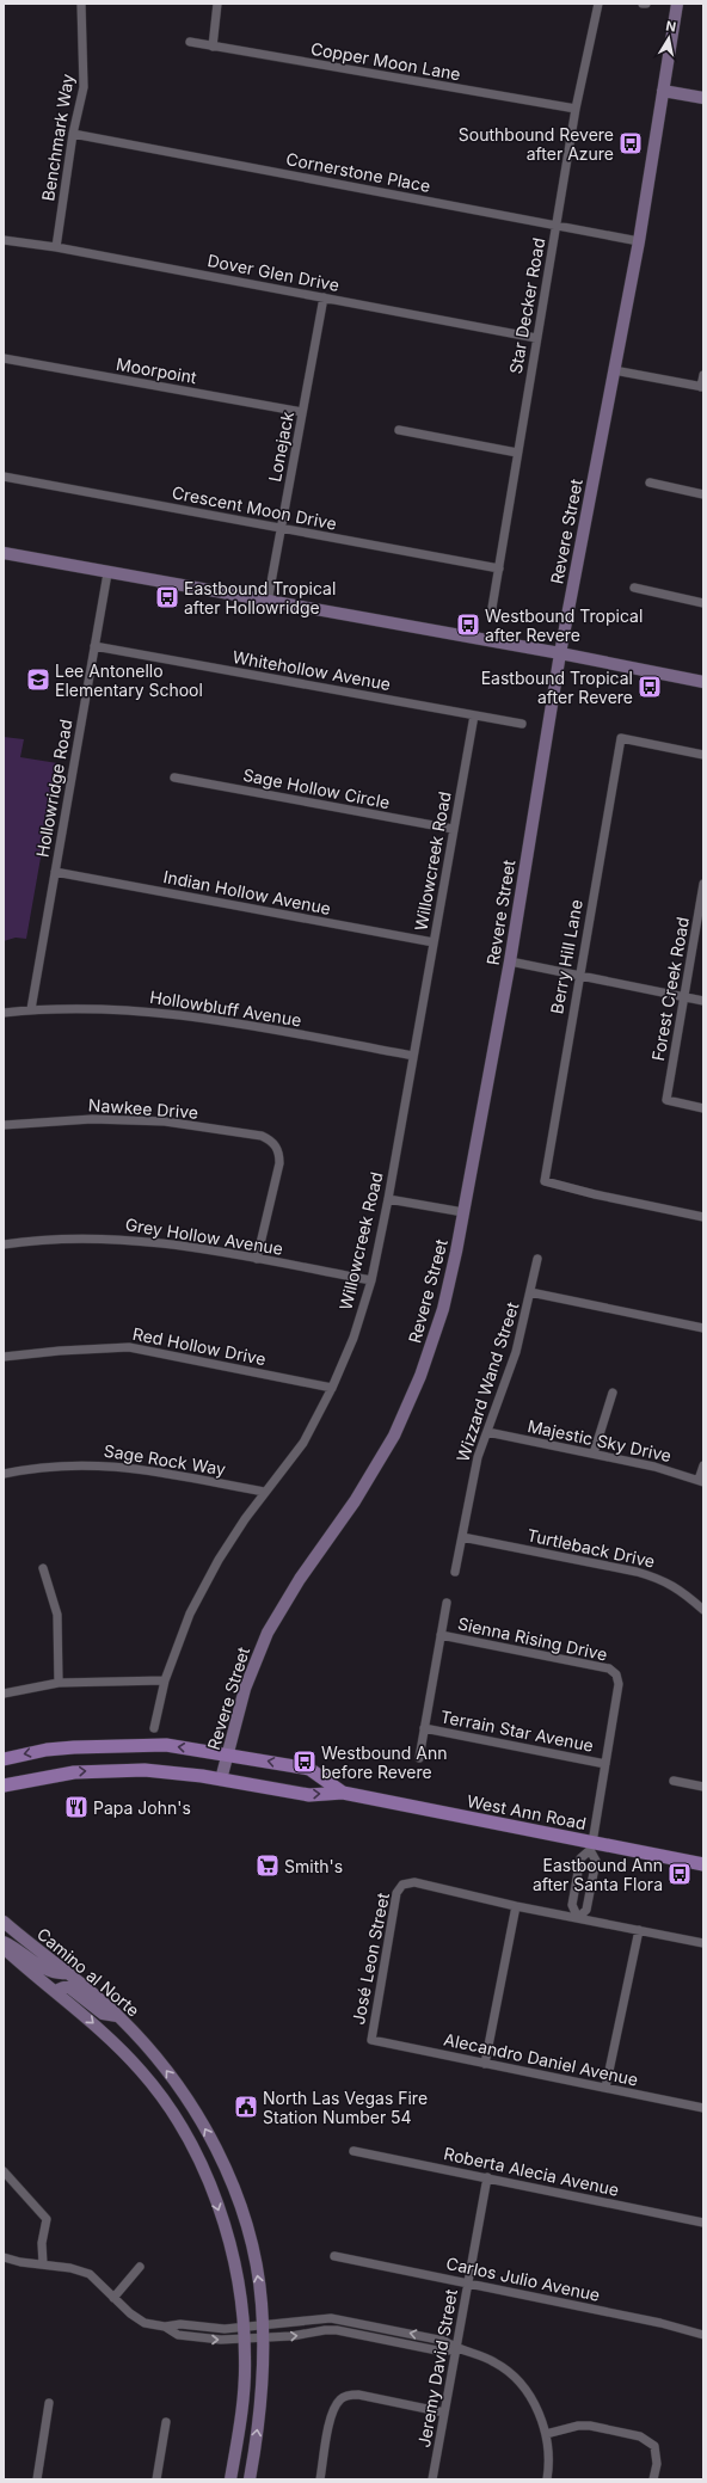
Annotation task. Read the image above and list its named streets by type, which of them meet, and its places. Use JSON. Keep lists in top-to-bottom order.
{
  "streets": {
    "main road": ["Revere Street", "West Ann Road", "Camino al Norte"],
    "street": [
      "Copper Moon Lane",
      "Benchmark Way",
      "Cornerstone Place",
      "Dover Glen Drive",
      "Star Decker Road",
      "Moorpoint",
      "Lonejack",
      "Crescent Moon Drive",
      "Whitehollow Avenue",
      "Hollowridge Road",
      "Sage Hollow Circle",
      "Willowcreek Road",
      "Indian Hollow Avenue",
      "Berry Hill Lane",
      "Forest Creek Road",
      "Hollowbluff Avenue",
      "Nawkee Drive",
      "Grey Hollow Avenue",
      "Red Hollow Drive",
      "Wizzard Wand Street",
      "Majestic Sky Drive",
      "Sage Rock Way",
      "Turtleback Drive",
      "Sienna Rising Drive",
      "Terrain Star Avenue",
      "José Leon Street",
      "Alecandro Daniel Avenue",
      "Roberta Alecia Avenue",
      "Carlos Julio Avenue",
      "Jeremy David Street"
    ]
  },
  "crossings": [
    ["Copper Moon Lane", "Star Decker Road"],
    ["Benchmark Way", "Cornerstone Place"],
    ["Benchmark Way", "Dover Glen Drive"],
    ["Cornerstone Place", "Star Decker Road"],
    ["Cornerstone Place", "Revere Street"],
    ["Dover Glen Drive", "Star Decker Road"],
    ["Dover Glen Drive", "Lonejack"],
    ["Star Decker Road", "Crescent Moon Drive"],
    ["Moorpoint", "Lonejack"],
    ["Lonejack", "Crescent Moon Drive"],
    ["Revere Street", "West Ann Road"],
    ["Whitehollow Avenue", "Hollowridge Road"],
    ["Whitehollow Avenue", "Willowcreek Road"],
    ["Hollowridge Road", "Indian Hollow Avenue"],
    ["Hollowridge Road", "Hollowbluff Avenue"],
    ["Sage Hollow Circle", "Willowcreek Road"],
    ["Willowcreek Road", "Indian Hollow Avenue"],
    ["Willowcreek Road", "Hollowbluff Avenue"],
    ["Willowcreek Road", "Grey Hollow Avenue"],
    ["Willowcreek Road", "Red Hollow Drive"],
    ["Willowcreek Road", "Sage Rock Way"],
    ["Nawkee Drive", "Grey Hollow Avenue"],
    ["Wizzard Wand Street", "Majestic Sky Drive"],
    ["Wizzard Wand Street", "Turtleback Drive"],
    ["Sienna Rising Drive", "Terrain Star Avenue"],
    ["José Leon Street", "Alecandro Daniel Avenue"],
    ["Roberta Alecia Avenue", "Jeremy David Street"],
    ["Carlos Julio Avenue", "Jeremy David Street"]
  ],
  "places": {
    "bus stop": [
      "Southbound Revere after Azure",
      "Eastbound Tropical after Hollowridge",
      "Westbound Tropical after Revere",
      "Eastbound Tropical after Revere",
      "Westbound Ann before Revere",
      "Eastbound Ann after Santa Flora"
    ],
    "school or university": ["Lee Antonello Elementary School"],
    "restaurant": ["Papa John's"],
    "supermarket": ["Smith's"],
    "public building": ["North Las Vegas Fire Station Number 54"]
  },
  "north": "top"
}
